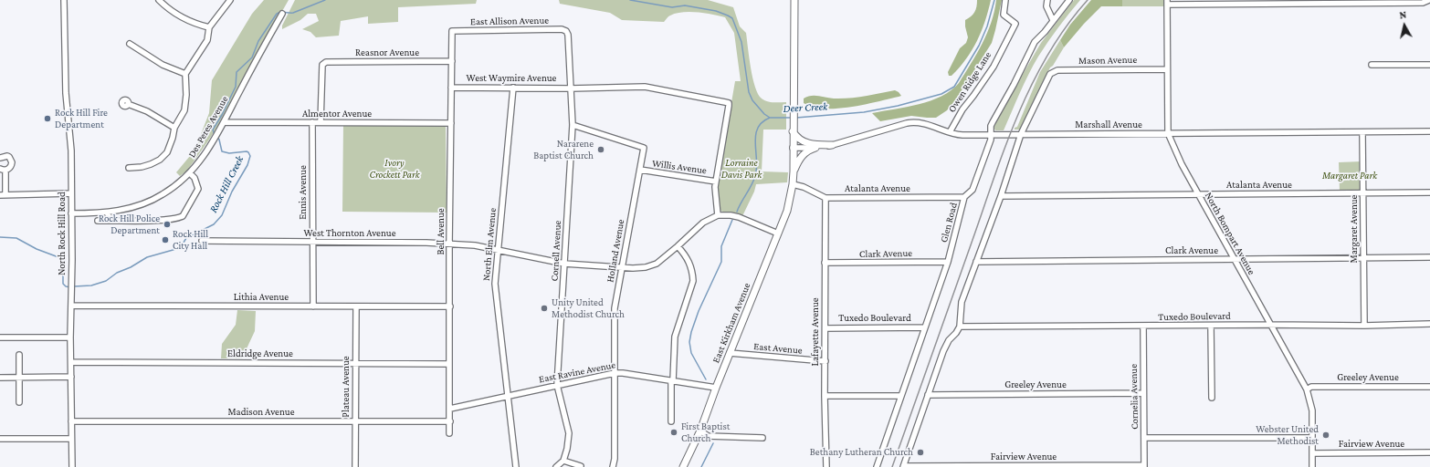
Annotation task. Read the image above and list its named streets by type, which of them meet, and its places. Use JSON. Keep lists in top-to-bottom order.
{
  "streets": {
    "main road": ["East Kirkham Avenue"],
    "street": [
      "East Allison Avenue",
      "Reasnor Avenue",
      "Mason Avenue",
      "West Waymire Avenue",
      "Owen Ridge Lane",
      "Almentor Avenue",
      "Marshall Avenue",
      "Des Peres Avenue",
      "Willis Avenue",
      "Atalanta Avenue",
      "Ennis Avenue",
      "Glen Road",
      "Margaret Avenue",
      "Bell Avenue",
      "North Rock Hill Road",
      "West Thornton Avenue",
      "North Bompart Avenue",
      "North Elm Avenue",
      "Cornell Avenue",
      "Holland Avenue",
      "Clark Avenue",
      "Lithia Avenue",
      "Tuxedo Boulevard",
      "Lafayette Avenue",
      "East Avenue",
      "Eldridge Avenue",
      "East Ravine Avenue",
      "Greeley Avenue",
      "Plateau Avenue",
      "Cornelia Avenue",
      "Madison Avenue",
      "Fairview Avenue"
    ]
  },
  "crossings": [
    ["East Allison Avenue", "Bell Avenue"],
    ["East Allison Avenue", "Cornell Avenue"],
    ["Reasnor Avenue", "Almentor Avenue"],
    ["Reasnor Avenue", "Bell Avenue"],
    ["Mason Avenue", "Marshall Avenue"],
    ["Mason Avenue", "North Bompart Avenue"],
    ["West Waymire Avenue", "Willis Avenue"],
    ["West Waymire Avenue", "Bell Avenue"],
    ["West Waymire Avenue", "North Elm Avenue"],
    ["West Waymire Avenue", "Cornell Avenue"],
    ["Owen Ridge Lane", "Marshall Avenue"],
    ["Almentor Avenue", "Des Peres Avenue"],
    ["Almentor Avenue", "Ennis Avenue"],
    ["Almentor Avenue", "Bell Avenue"],
    ["Marshall Avenue", "Glen Road"],
    ["Marshall Avenue", "Margaret Avenue"],
    ["Marshall Avenue", "North Bompart Avenue"],
    ["Marshall Avenue", "East Kirkham Avenue"],
    ["Des Peres Avenue", "North Rock Hill Road"],
    ["Willis Avenue", "Cornell Avenue"],
    ["Willis Avenue", "Holland Avenue"],
    ["Atalanta Avenue", "Glen Road"],
    ["Atalanta Avenue", "Margaret Avenue"],
    ["Atalanta Avenue", "North Bompart Avenue"],
    ["Atalanta Avenue", "East Kirkham Avenue"],
    ["Atalanta Avenue", "Lafayette Avenue"],
    ["Ennis Avenue", "West Thornton Avenue"],
    ["Ennis Avenue", "Lithia Avenue"],
    ["Glen Road", "Clark Avenue"],
    ["Glen Road", "Tuxedo Boulevard"],
    ["Margaret Avenue", "Clark Avenue"],
    ["Margaret Avenue", "Tuxedo Boulevard"],
    ["Bell Avenue", "West Thornton Avenue"],
    ["Bell Avenue", "Lithia Avenue"],
    ["Bell Avenue", "Eldridge Avenue"],
    ["Bell Avenue", "East Ravine Avenue"],
    ["Bell Avenue", "Madison Avenue"],
    ["North Rock Hill Road", "Lithia Avenue"],
    ["North Rock Hill Road", "Eldridge Avenue"],
    ["North Rock Hill Road", "Madison Avenue"],
    ["West Thornton Avenue", "North Elm Avenue"],
    ["West Thornton Avenue", "Cornell Avenue"],
    ["West Thornton Avenue", "Holland Avenue"],
    ["North Bompart Avenue", "Clark Avenue"],
    ["North Bompart Avenue", "Tuxedo Boulevard"],
    ["North Bompart Avenue", "Greeley Avenue"],
    ["North Bompart Avenue", "Fairview Avenue"],
    ["North Elm Avenue", "East Ravine Avenue"],
    ["Cornell Avenue", "East Ravine Avenue"],
    ["Holland Avenue", "East Ravine Avenue"],
    ["Clark Avenue", "Lafayette Avenue"],
    ["Lithia Avenue", "Plateau Avenue"],
    ["Tuxedo Boulevard", "Lafayette Avenue"],
    ["Tuxedo Boulevard", "Cornelia Avenue"],
    ["East Kirkham Avenue", "East Avenue"],
    ["East Kirkham Avenue", "East Ravine Avenue"],
    ["Lafayette Avenue", "East Avenue"],
    ["Eldridge Avenue", "Plateau Avenue"],
    ["Greeley Avenue", "Cornelia Avenue"],
    ["Plateau Avenue", "Madison Avenue"],
    ["Cornelia Avenue", "Fairview Avenue"]
  ],
  "water": ["Deer Creek", "Rock Hill Creek"],
  "parks": ["Ivory Crockett Park", "Lorraine Davis Park", "Margaret Park"],
  "places": [
    "Rock Hill Fire Department",
    "Nararene Baptist Church",
    "Rock Hill Police Department",
    "Rock Hill City Hall",
    "Unity United Methodist Church",
    "First Baptist Church",
    "Webster United Methodist",
    "Bethany Lutheran Church"
  ],
  "north": "top"
}
